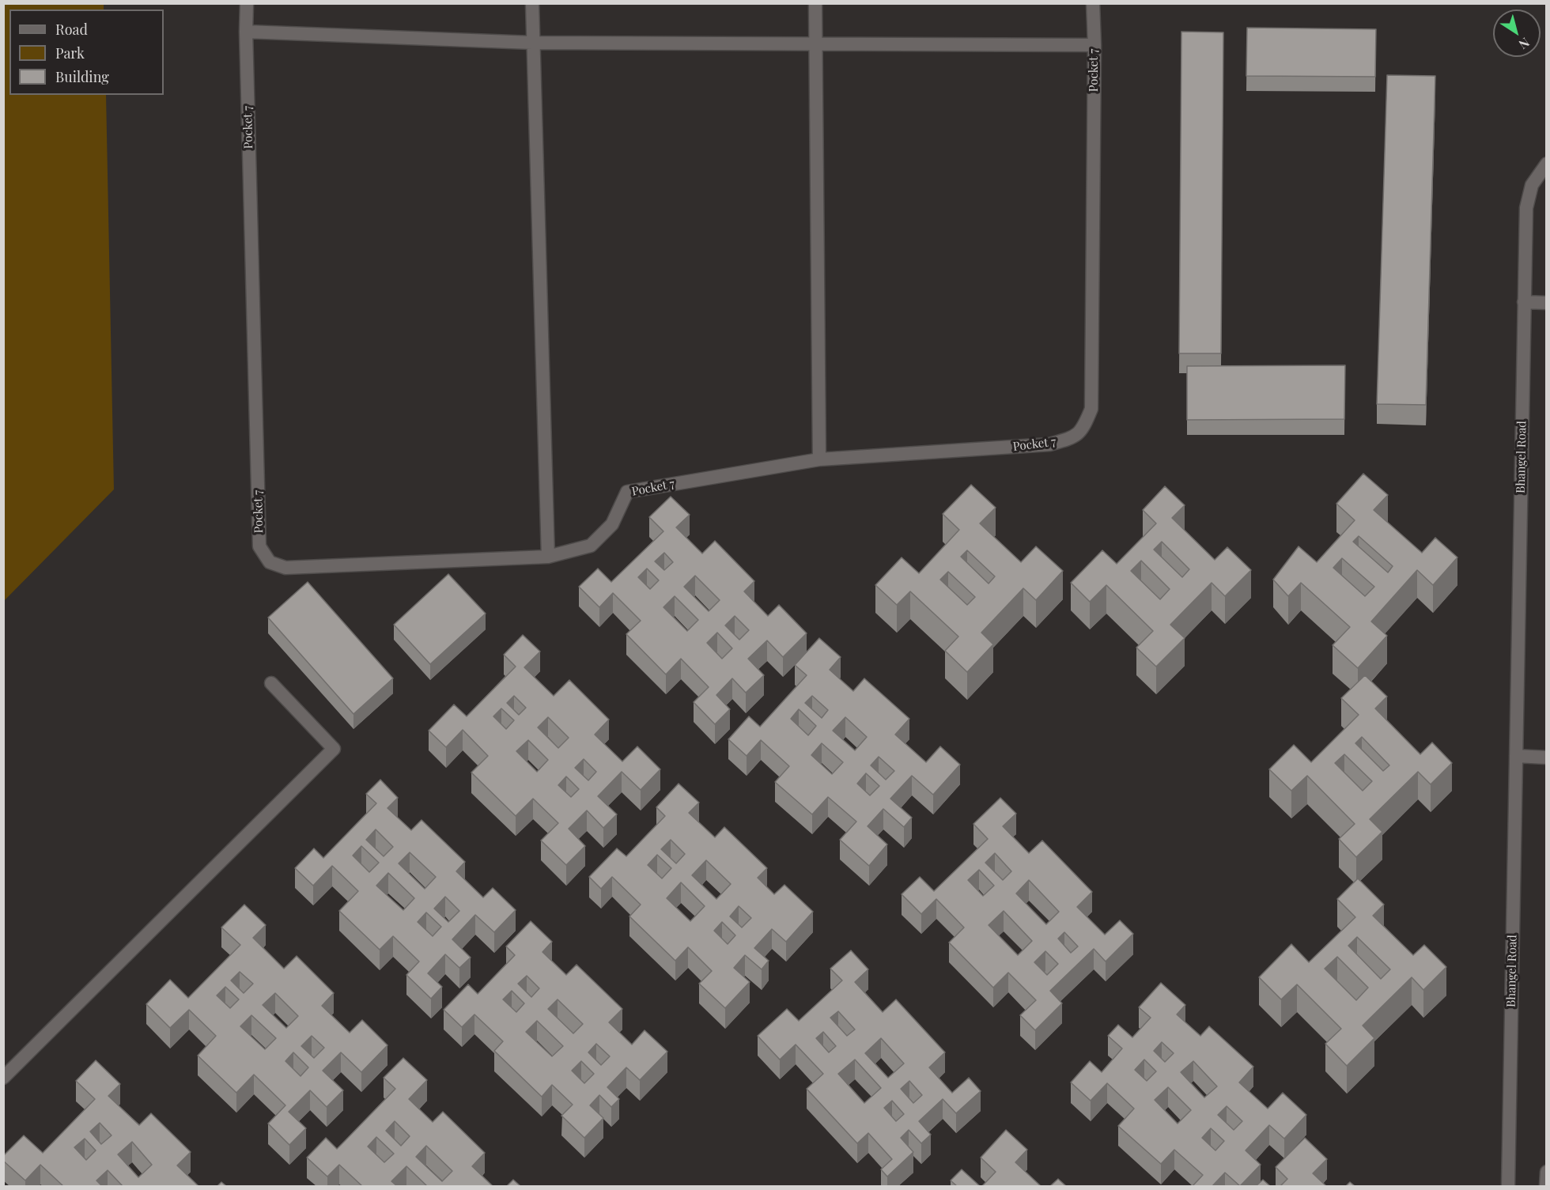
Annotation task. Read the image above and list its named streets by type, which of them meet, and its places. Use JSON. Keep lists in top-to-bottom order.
{
  "streets": {
    "street": ["Pocket 7", "Bhangel Road"]
  },
  "legend": ["Road", "Park", "Building"],
  "north": "bottom right"
}
